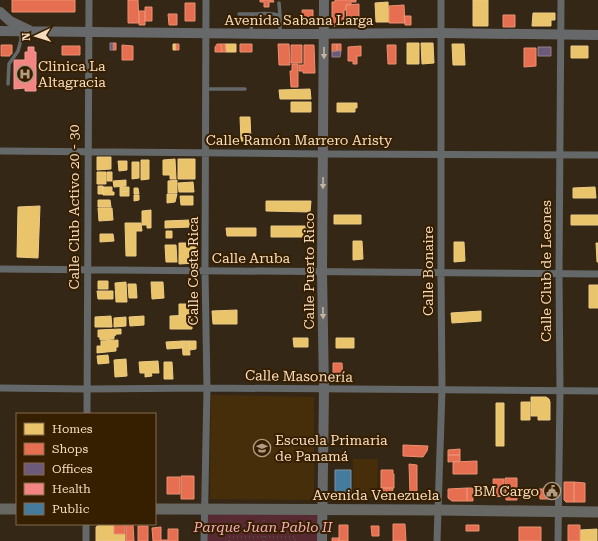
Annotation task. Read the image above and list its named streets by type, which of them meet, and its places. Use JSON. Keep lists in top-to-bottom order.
{
  "streets": {
    "main road": ["Avenida Sabana Larga", "Calle Puerto Rico", "Avenida Venezuela"],
    "street": [
      "Calle Ramón Marrero Aristy",
      "Calle Club Activo 20 - 30",
      "Calle Aruba",
      "Calle Costa Rica",
      "Calle Bonaire",
      "Calle Club de Leones",
      "Calle Masonería"
    ]
  },
  "crossings": [
    ["Avenida Sabana Larga", "Calle Club Activo 20 - 30"],
    ["Avenida Sabana Larga", "Calle Costa Rica"],
    ["Avenida Sabana Larga", "Calle Puerto Rico"],
    ["Avenida Sabana Larga", "Calle Bonaire"],
    ["Avenida Sabana Larga", "Calle Club de Leones"],
    ["Calle Ramón Marrero Aristy", "Calle Club Activo 20 - 30"],
    ["Calle Ramón Marrero Aristy", "Calle Costa Rica"],
    ["Calle Ramón Marrero Aristy", "Calle Puerto Rico"],
    ["Calle Ramón Marrero Aristy", "Calle Bonaire"],
    ["Calle Ramón Marrero Aristy", "Calle Club de Leones"],
    ["Calle Club Activo 20 - 30", "Calle Aruba"],
    ["Calle Club Activo 20 - 30", "Calle Masonería"],
    ["Calle Aruba", "Calle Costa Rica"],
    ["Calle Aruba", "Calle Puerto Rico"],
    ["Calle Aruba", "Calle Bonaire"],
    ["Calle Aruba", "Calle Club de Leones"],
    ["Calle Costa Rica", "Calle Masonería"],
    ["Calle Costa Rica", "Avenida Venezuela"],
    ["Calle Puerto Rico", "Calle Masonería"],
    ["Calle Puerto Rico", "Avenida Venezuela"],
    ["Calle Bonaire", "Calle Masonería"],
    ["Calle Bonaire", "Avenida Venezuela"],
    ["Calle Club de Leones", "Calle Masonería"],
    ["Calle Club de Leones", "Avenida Venezuela"]
  ],
  "one_way": ["Calle Puerto Rico"],
  "parks": ["Parque Juan Pablo II"],
  "places": {
    "hospital": ["Clinica La Altagracia"],
    "school or university": ["Escuela Primaria de Panamá"],
    "public building": ["BM Cargo"]
  },
  "legend": [
    "Homes",
    "Shops",
    "Offices",
    "Health",
    "Public"
  ],
  "north": "left"
}
